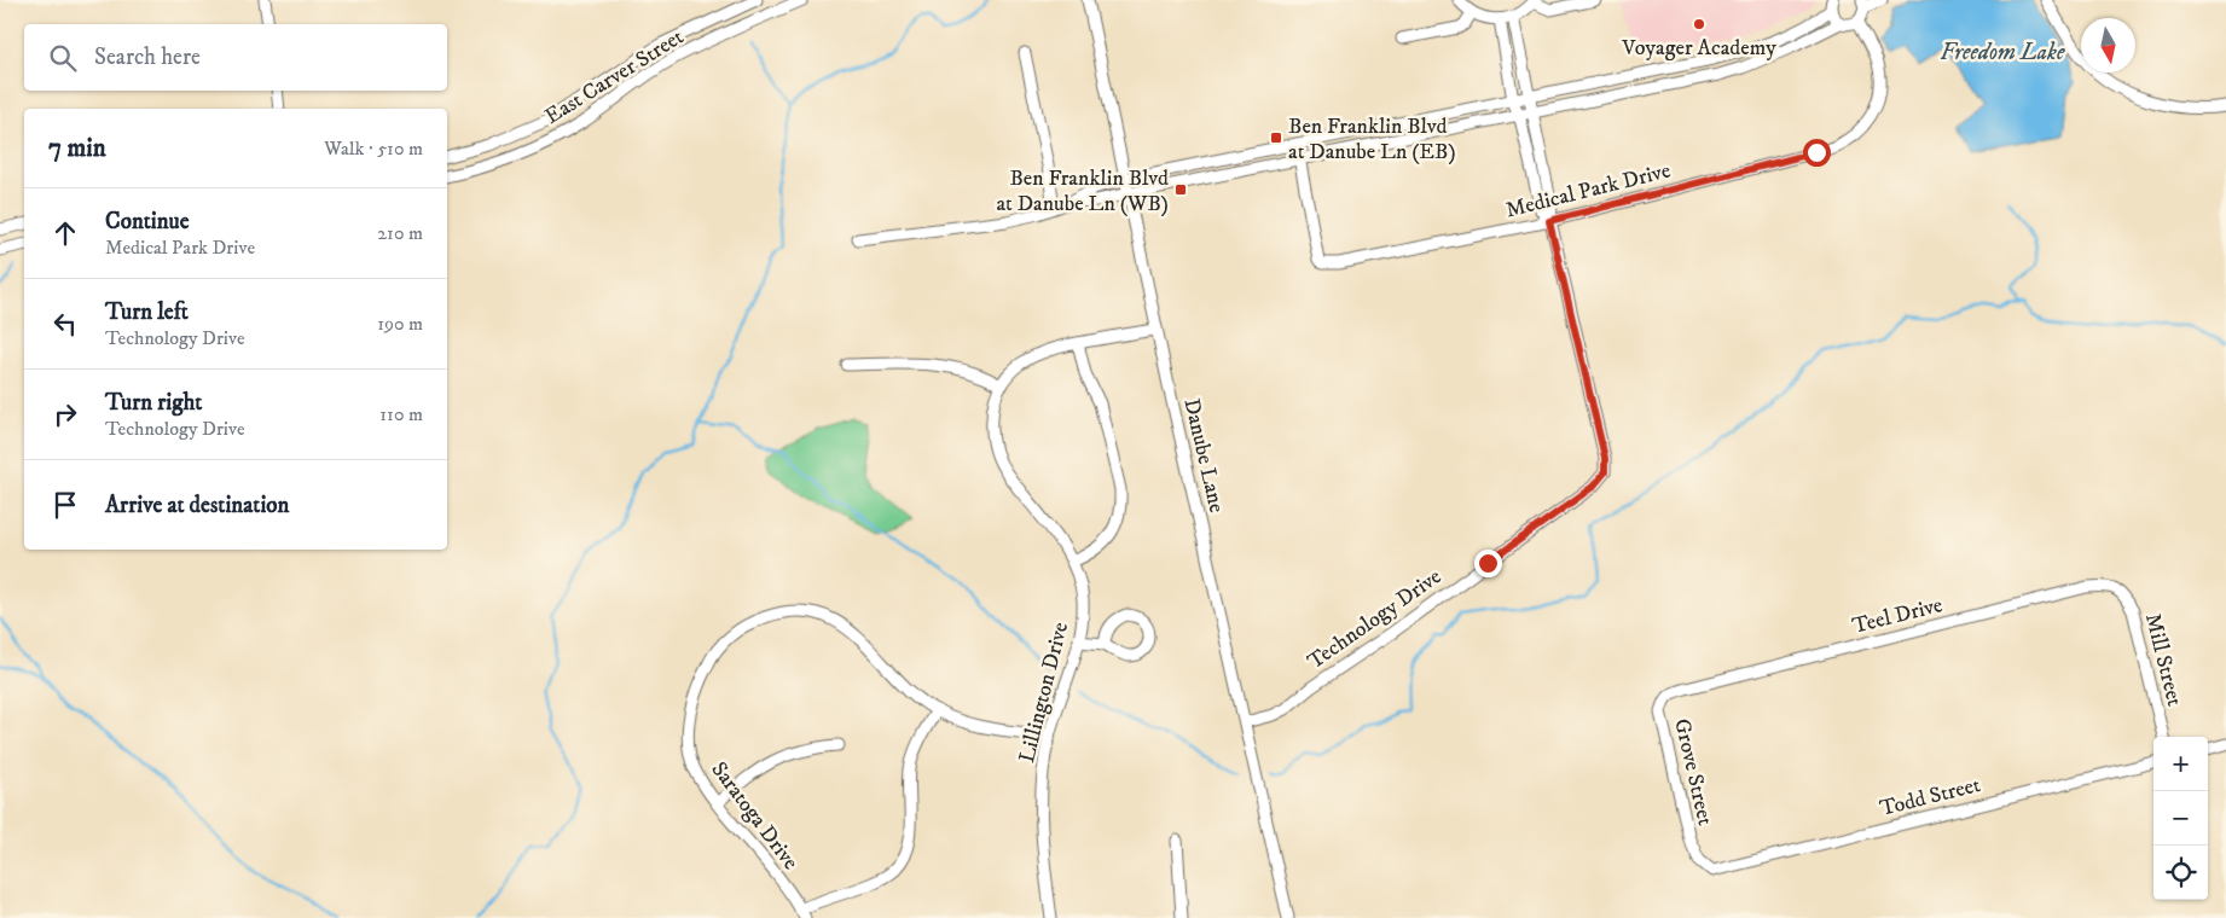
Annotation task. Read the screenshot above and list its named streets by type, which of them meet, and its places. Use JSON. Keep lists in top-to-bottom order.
{
  "streets": {
    "street": [
      "East Carver Street",
      "Medical Park Drive",
      "Danube Lane",
      "Teel Drive",
      "Technology Drive",
      "Mill Street",
      "Lillington Drive",
      "Grove Street",
      "Todd Street",
      "Saratoga Drive"
    ]
  },
  "crossings": [
    ["Medical Park Drive", "Technology Drive"],
    ["Danube Lane", "Technology Drive"],
    ["Danube Lane", "Lillington Drive"],
    ["Teel Drive", "Mill Street"],
    ["Teel Drive", "Grove Street"],
    ["Lillington Drive", "Saratoga Drive"],
    ["Grove Street", "Todd Street"]
  ],
  "water": ["Freedom Lake"],
  "places": {
    "other": ["Voyager Academy"],
    "transit": ["Ben Franklin Blvd at Danube Ln (EB)", "Ben Franklin Blvd at Danube Ln (WB)"]
  },
  "north": "bottom",
  "page": {
    "search": "Search here",
    "heading": ["7 min", "Walk · 510 m"],
    "list": [
      ["Continue", "Medical Park Drive", "210 m"],
      ["Turn left", "Technology Drive", "190 m"],
      ["Turn right", "Technology Drive", "110 m"],
      "Arrive at destination"
    ],
    "map_buttons": ["+", "−"]
  }
}
